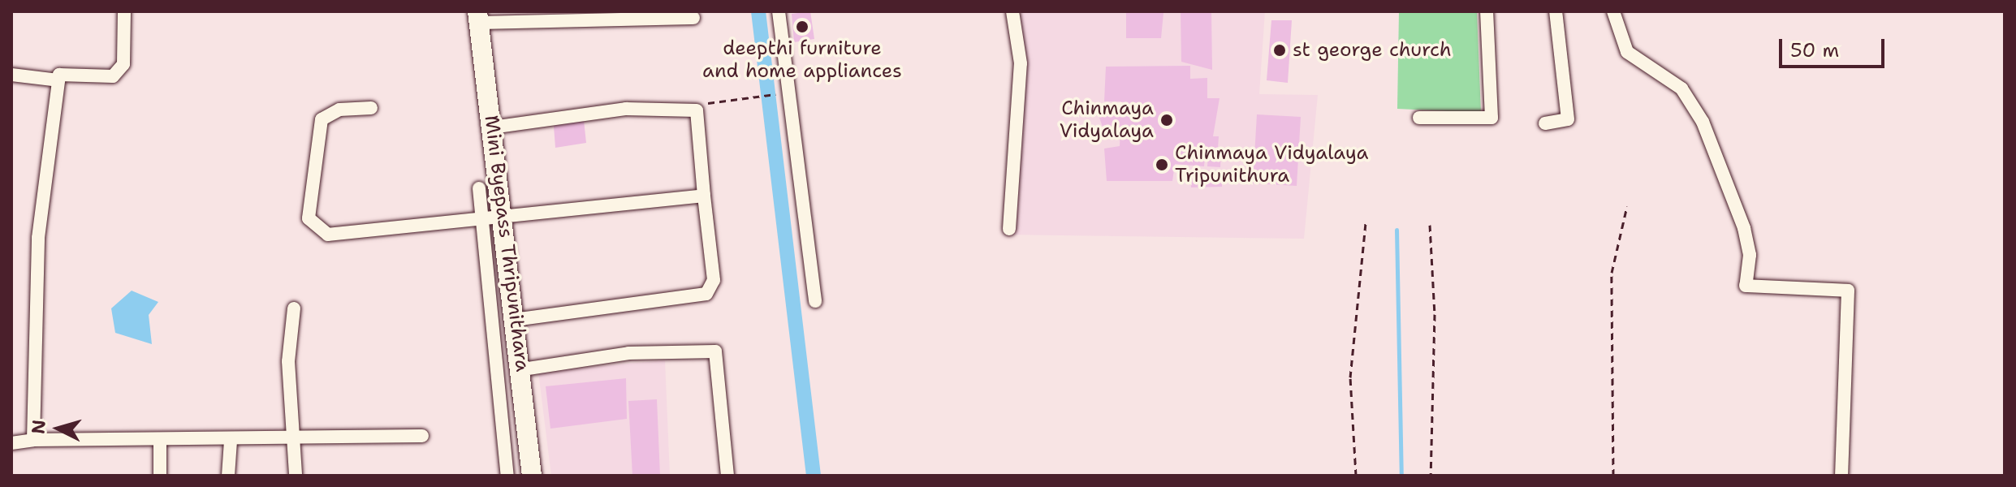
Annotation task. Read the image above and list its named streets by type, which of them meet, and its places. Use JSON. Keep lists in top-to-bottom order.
{
  "streets": {
    "main road": ["Mini Byepass Thripunithara"]
  },
  "places": [
    "deepthi furniture and home appliances",
    "st george church",
    "Chinmaya Vidyalaya",
    "Chinmaya Vidyalaya Tripunithura"
  ],
  "scale_bar": "50 m",
  "north": "left"
}
